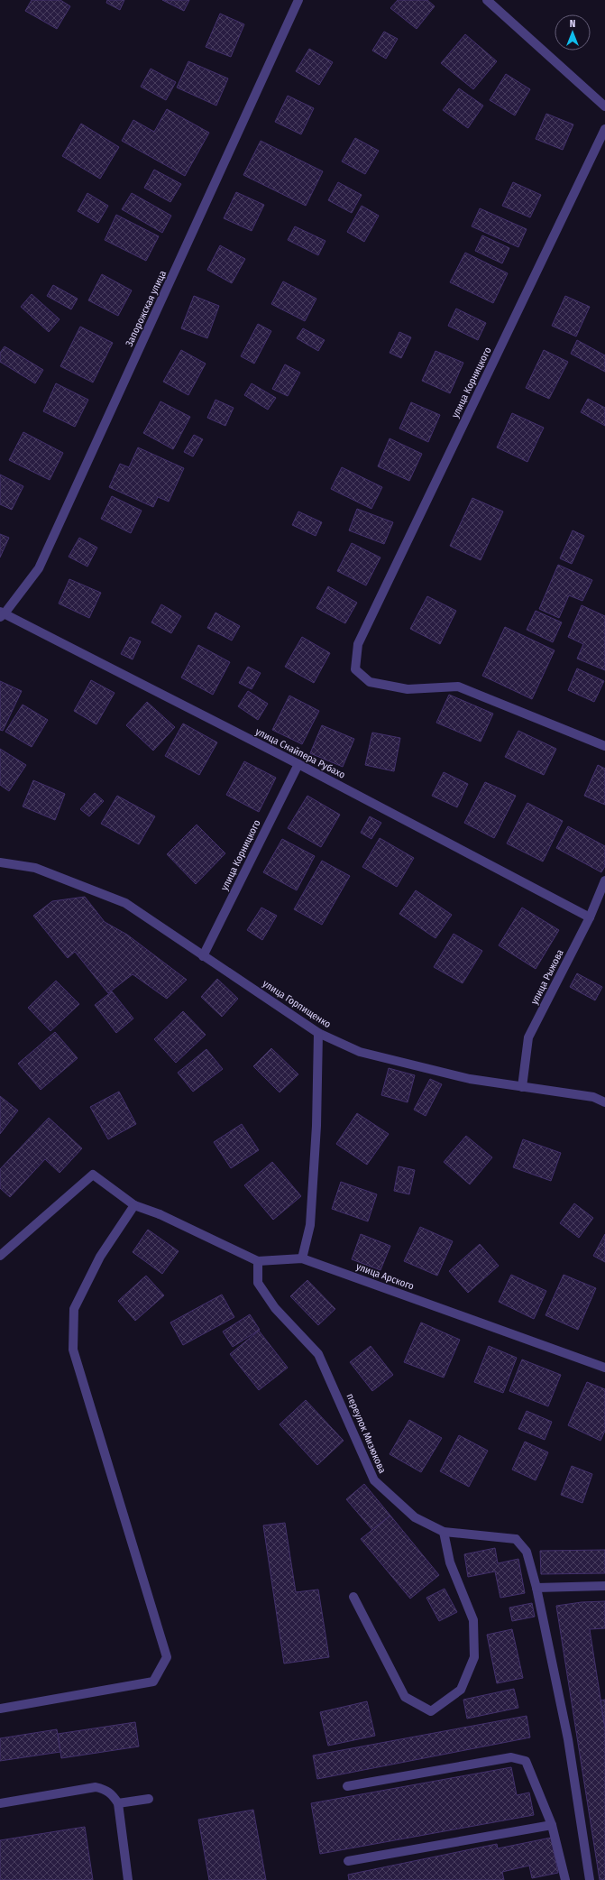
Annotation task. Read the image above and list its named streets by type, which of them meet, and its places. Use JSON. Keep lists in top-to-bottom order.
{
  "streets": {
    "street": [
      "Запорожская улица",
      "улица Корницкого",
      "улица Снайпера Рубахо",
      "улица Рыжова",
      "улица Горпищенко",
      "улица Арского",
      "переулок Мизюкова"
    ]
  },
  "crossings": [
    ["Запорожская улица", "улица Снайпера Рубахо"],
    ["улица Корницкого", "улица Снайпера Рубахо"],
    ["улица Корницкого", "улица Горпищенко"],
    ["улица Снайпера Рубахо", "улица Рыжова"],
    ["улица Рыжова", "улица Горпищенко"],
    ["улица Арского", "переулок Мизюкова"]
  ],
  "north": "top"
}
